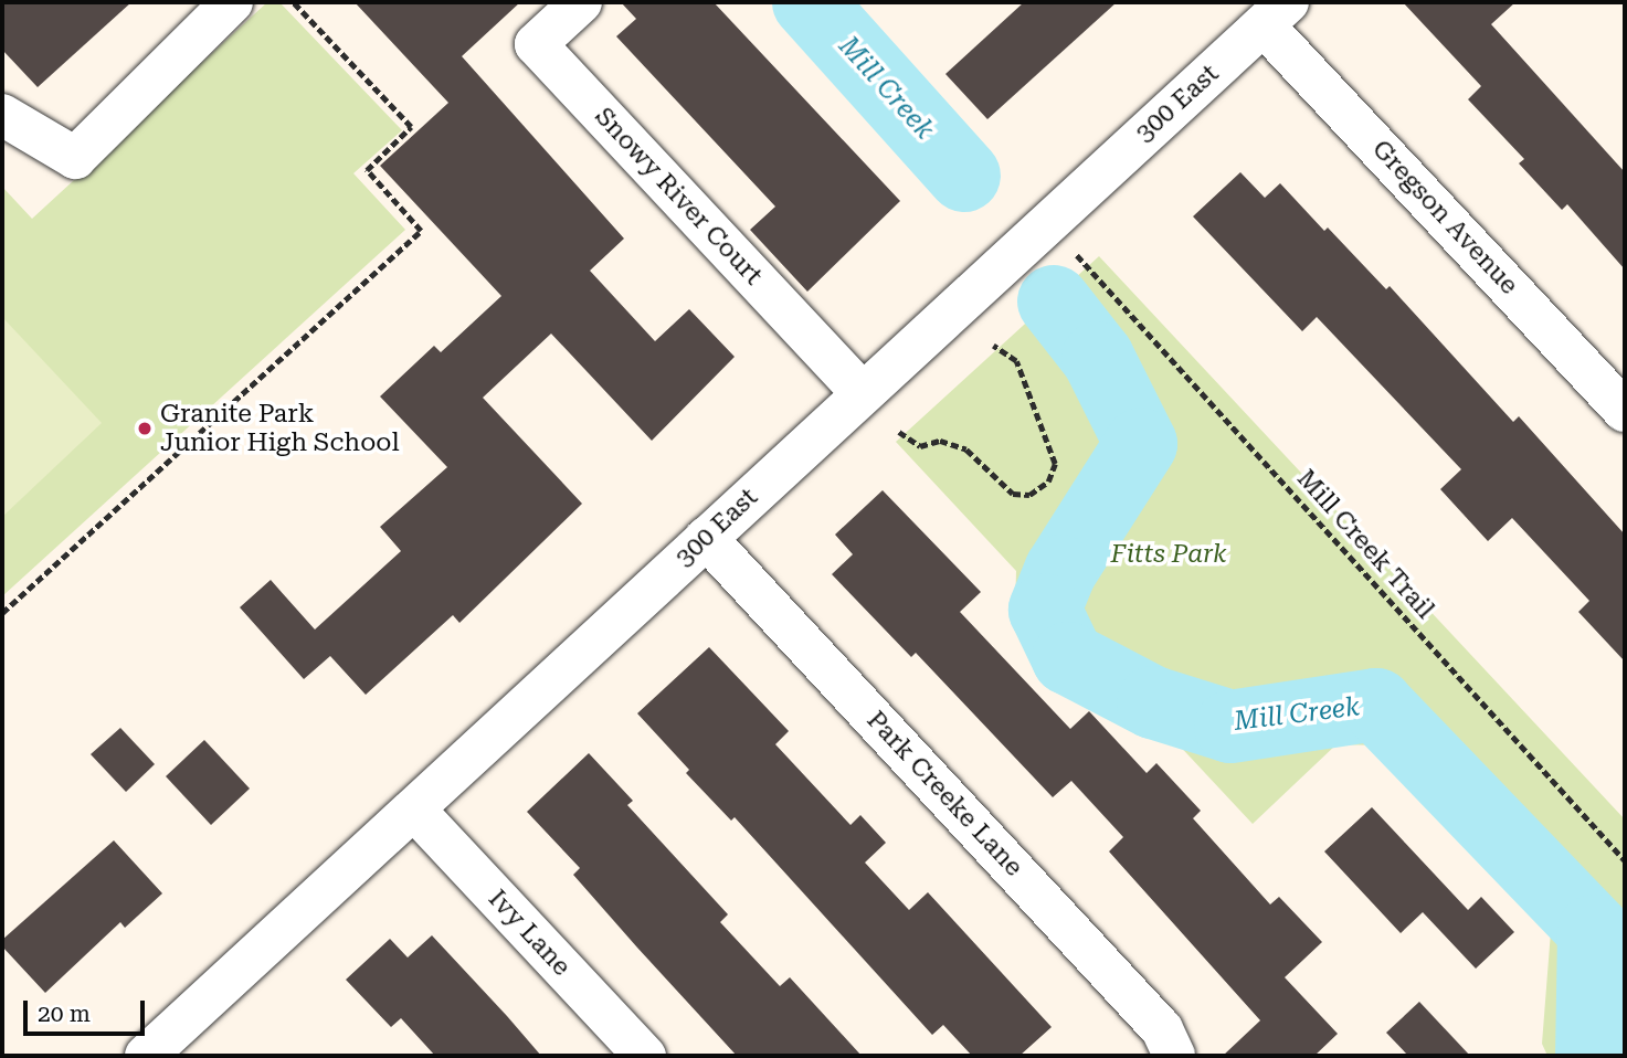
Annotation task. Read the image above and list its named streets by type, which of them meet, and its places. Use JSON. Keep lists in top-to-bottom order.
{
  "streets": {
    "street": [
      "300 East",
      "Snowy River Court",
      "Gregson Avenue",
      "Park Creeke Lane",
      "Ivy Lane"
    ],
    "path": ["Mill Creek Trail"]
  },
  "crossings": [
    ["300 East", "Snowy River Court"],
    ["300 East", "Gregson Avenue"],
    ["300 East", "Park Creeke Lane"],
    ["300 East", "Ivy Lane"]
  ],
  "water": ["Mill Creek"],
  "parks": ["Fitts Park"],
  "places": ["Granite Park Junior High School"],
  "scale_bar": "20 m"
}
